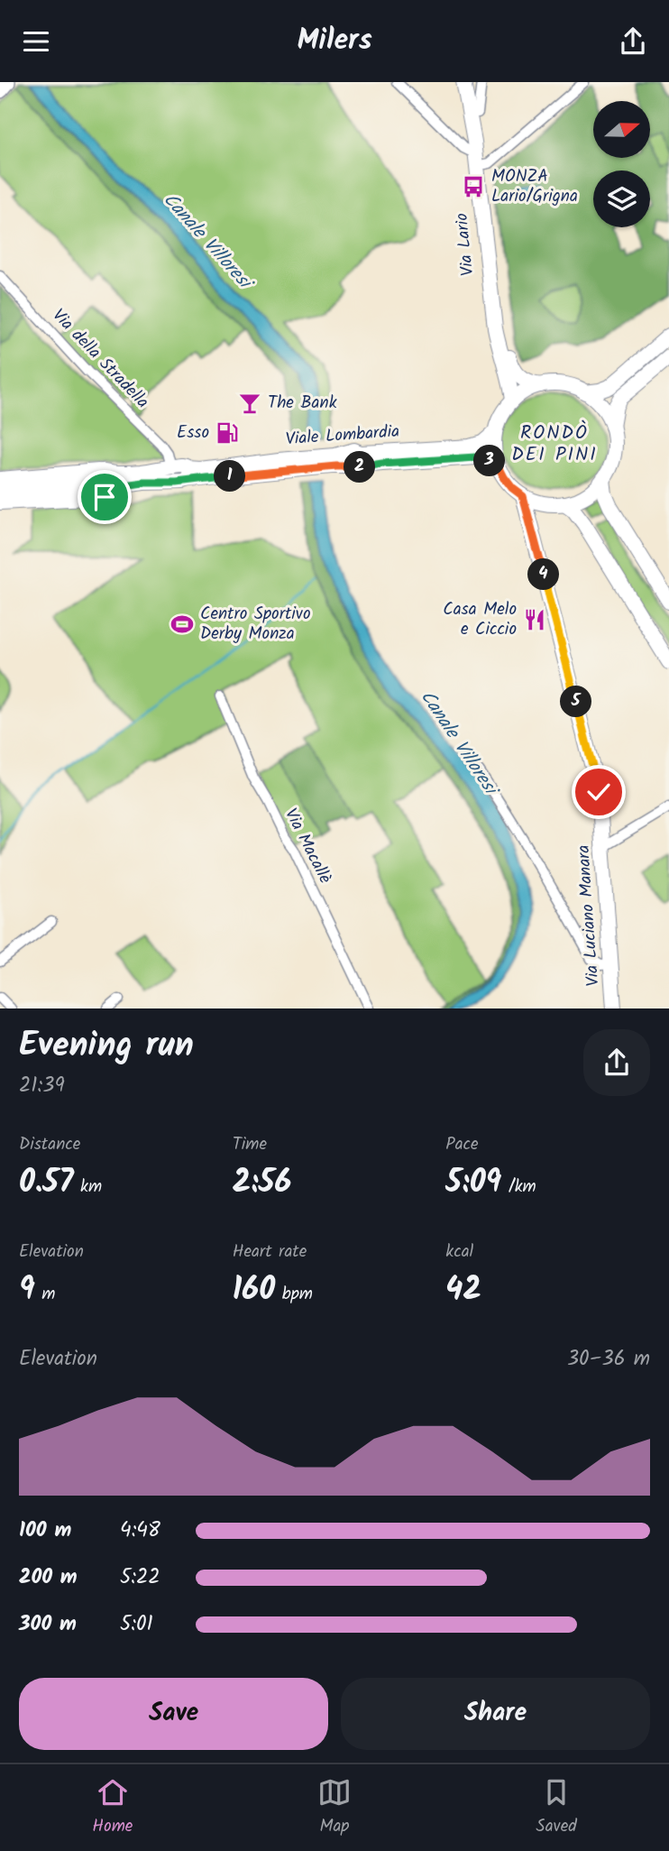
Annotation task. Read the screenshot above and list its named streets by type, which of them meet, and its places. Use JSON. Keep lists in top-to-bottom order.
{
  "streets": {
    "main road": ["Via Lario", "Viale Lombardia", "Via Luciano Manara"],
    "street": ["Via della Stradella", "Via Macallè"]
  },
  "crossings": [
    ["Via Lario", "Viale Lombardia"],
    ["Via Lario", "Via Luciano Manara"],
    ["Via della Stradella", "Viale Lombardia"],
    ["Viale Lombardia", "Via Luciano Manara"]
  ],
  "districts": ["RONDÒ DEI PINI"],
  "water": ["Canale Villoresi"],
  "places": {
    "bus stop": ["MONZA Lario/Grigna"],
    "bar": ["The Bank"],
    "fuel station": ["Esso"],
    "restaurant": ["Casa Melo e Ciccio"],
    "sports": ["Centro Sportivo Derby Monza"]
  },
  "north": "right",
  "page": {
    "header": "Milers",
    "pins": [
      "3",
      "2",
      "1",
      "4",
      "5"
    ],
    "heading": ["Evening run", "21:39"],
    "stats": [
      ["Distance", "0.57 km"],
      ["Time", "2:56"],
      ["Pace", "5:09 /km"],
      ["Elevation", "9 m"],
      ["Heart rate", "160 bpm"],
      ["kcal", "42"]
    ],
    "chart": ["Elevation", "30–36 m"],
    "list": [
      {
        "name": "100 m",
        "note": "4:48"
      },
      {
        "name": "200 m",
        "note": "5:22"
      },
      {
        "name": "300 m",
        "note": "5:01"
      }
    ],
    "buttons": ["Save", "Share"],
    "tabs": ["Home", "Map", "Saved"]
  }
}
